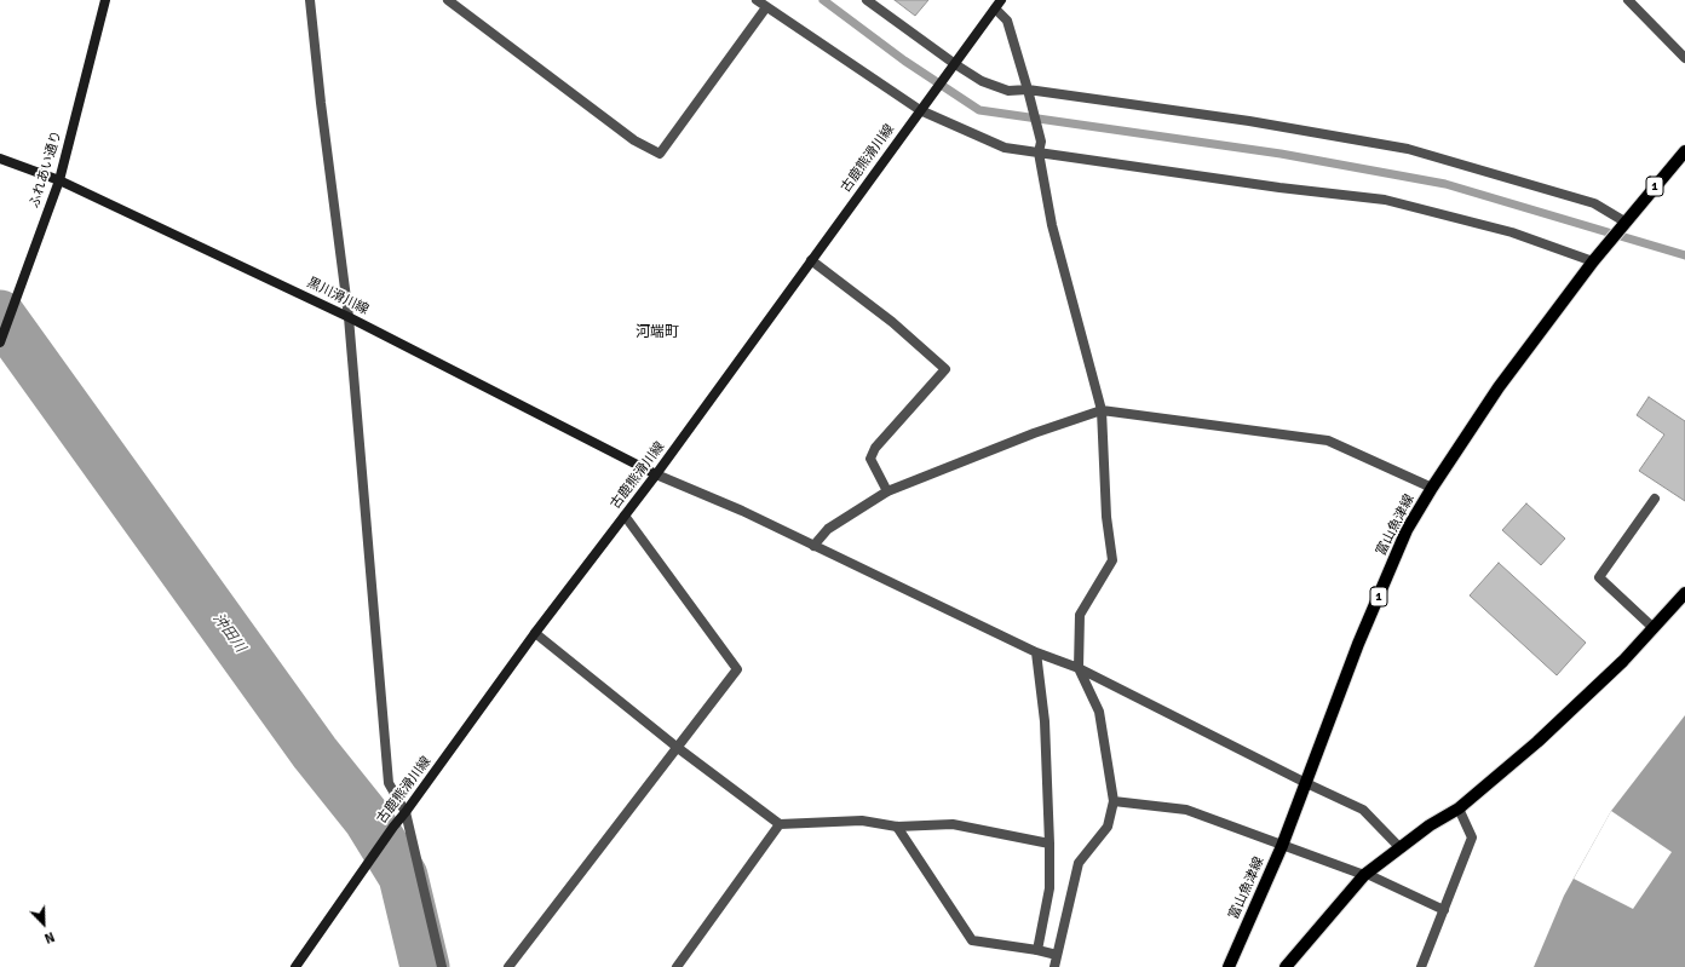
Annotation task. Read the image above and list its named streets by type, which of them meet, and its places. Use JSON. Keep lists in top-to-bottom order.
{
  "streets": {
    "main road": [
      "古鹿熊滑川線",
      "ふれあい通り",
      "1",
      "黒川滑川線",
      "富山魚津線"
    ]
  },
  "crossings": [
    ["古鹿熊滑川線", "黒川滑川線"],
    ["ふれあい通り", "黒川滑川線"]
  ],
  "districts": ["河端町"],
  "water": ["沖田川"],
  "north": "bottom right"
}
